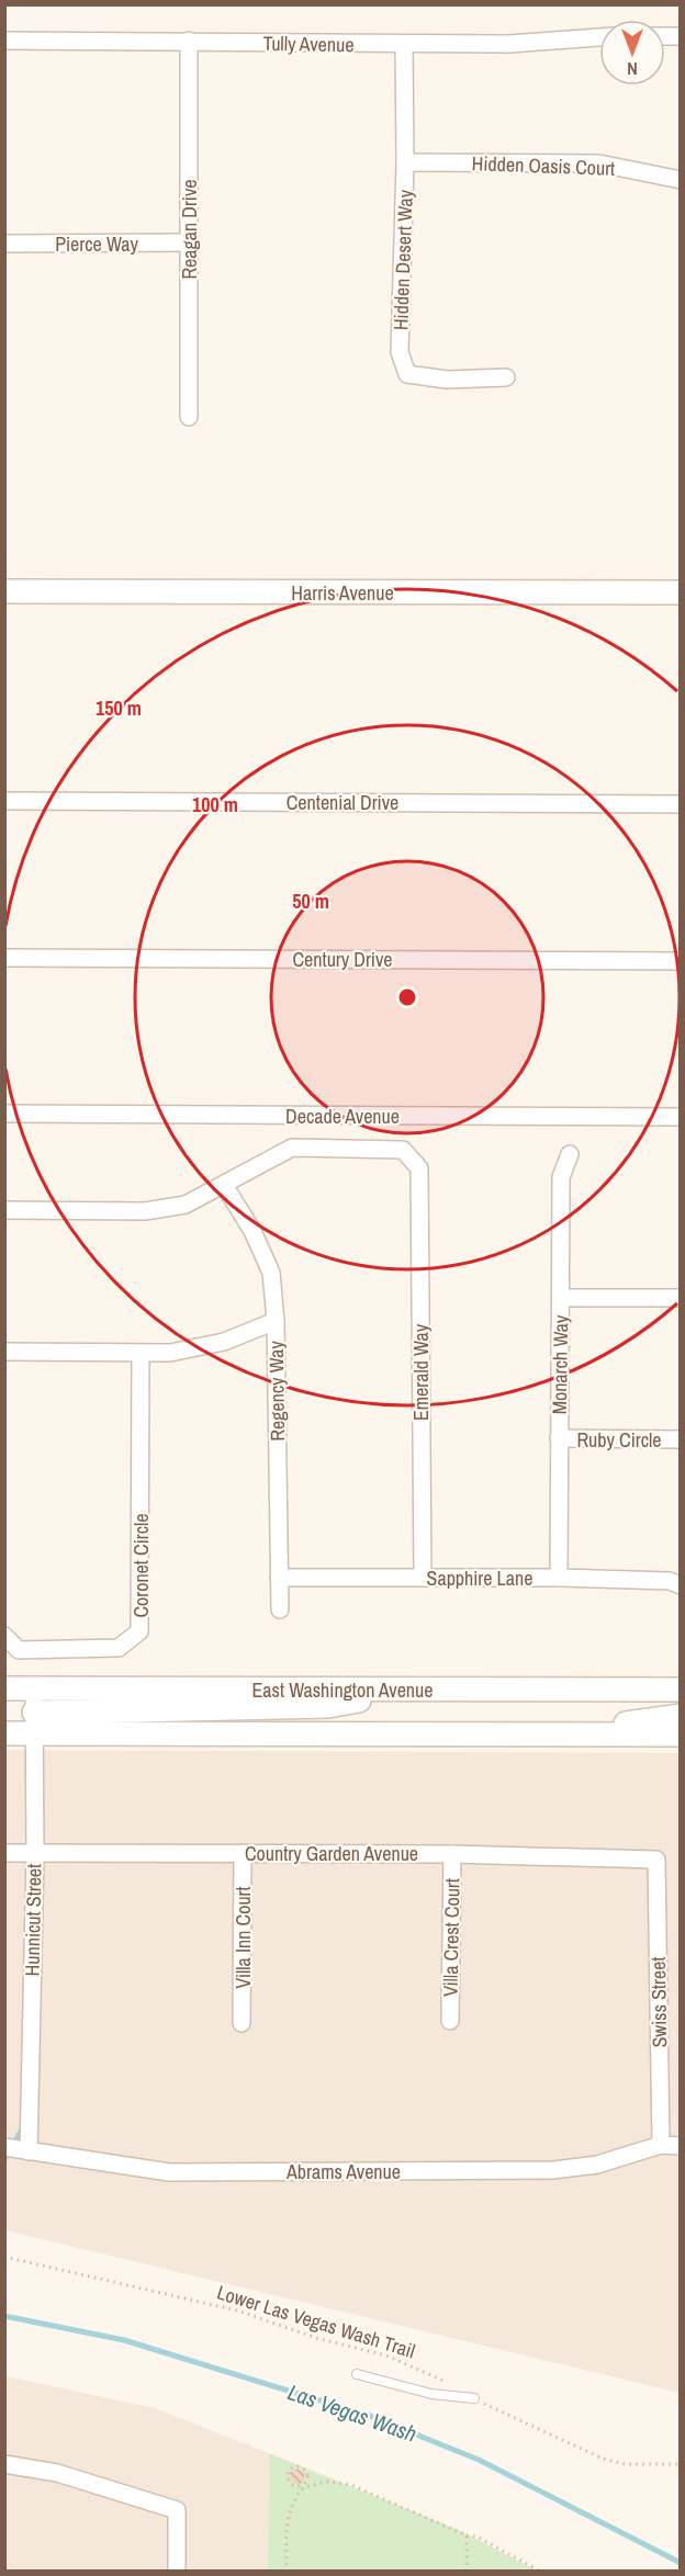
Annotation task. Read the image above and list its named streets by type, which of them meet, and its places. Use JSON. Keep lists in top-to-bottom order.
{
  "streets": {
    "main road": ["Harris Avenue", "East Washington Avenue"],
    "street": [
      "Tully Avenue",
      "Hidden Oasis Court",
      "Reagan Drive",
      "Pierce Way",
      "Hidden Desert Way",
      "Centenial Drive",
      "Century Drive",
      "Decade Avenue",
      "Monarch Way",
      "Emerald Way",
      "Regency Way",
      "Ruby Circle",
      "Coronet Circle",
      "Sapphire Lane",
      "Country Garden Avenue",
      "Hunnicut Street",
      "Villa Inn Court",
      "Villa Crest Court",
      "Swiss Street",
      "Abrams Avenue"
    ],
    "path": ["Lower Las Vegas Wash Trail"]
  },
  "crossings": [
    ["Tully Avenue", "Reagan Drive"],
    ["Tully Avenue", "Hidden Desert Way"],
    ["Hidden Oasis Court", "Hidden Desert Way"],
    ["Reagan Drive", "Pierce Way"],
    ["Monarch Way", "Ruby Circle"],
    ["Monarch Way", "Sapphire Lane"],
    ["Emerald Way", "Regency Way"],
    ["Emerald Way", "Sapphire Lane"],
    ["Regency Way", "Sapphire Lane"],
    ["East Washington Avenue", "Hunnicut Street"],
    ["Country Garden Avenue", "Hunnicut Street"],
    ["Country Garden Avenue", "Villa Inn Court"],
    ["Country Garden Avenue", "Villa Crest Court"],
    ["Country Garden Avenue", "Swiss Street"],
    ["Hunnicut Street", "Abrams Avenue"],
    ["Swiss Street", "Abrams Avenue"]
  ],
  "water": ["Las Vegas Wash"],
  "north": "bottom",
  "rings": ["150 m", "100 m", "50 m"]
}
